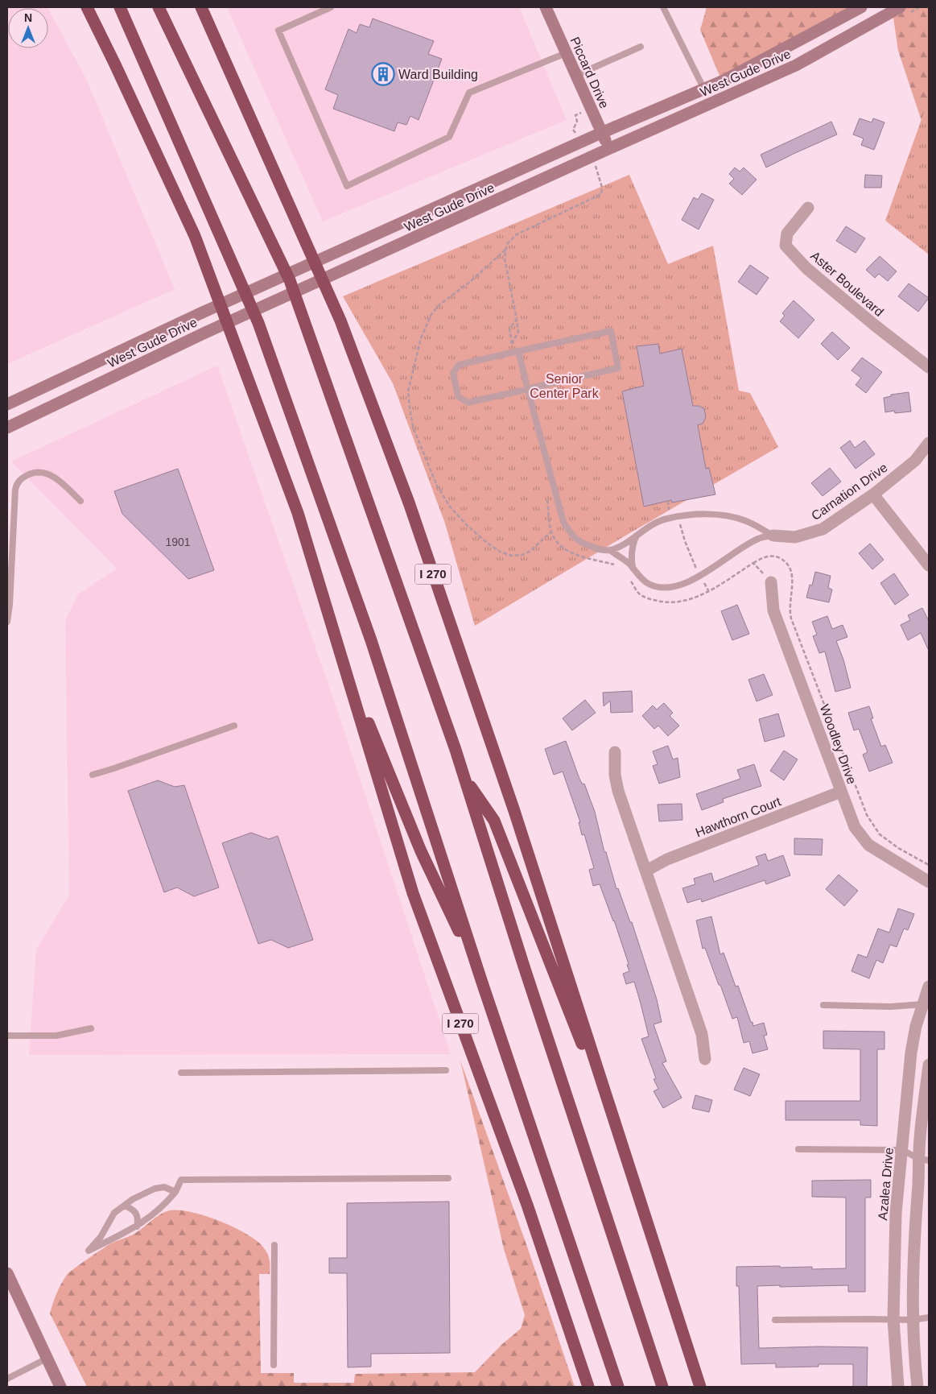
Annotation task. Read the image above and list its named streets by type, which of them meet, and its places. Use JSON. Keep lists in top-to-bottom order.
{
  "streets": {
    "highway": ["I 270"],
    "main road": ["Piccard Drive", "West Gude Drive"],
    "street": [
      "Aster Boulevard",
      "Carnation Drive",
      "Woodley Drive",
      "Hawthorn Court",
      "Azalea Drive"
    ]
  },
  "crossings": [
    ["Piccard Drive", "West Gude Drive"],
    ["Woodley Drive", "Hawthorn Court"]
  ],
  "parks": ["Senior Center Park"],
  "places": {
    "building": ["Ward Building"]
  },
  "house_numbers": ["1901"],
  "north": "top"
}
